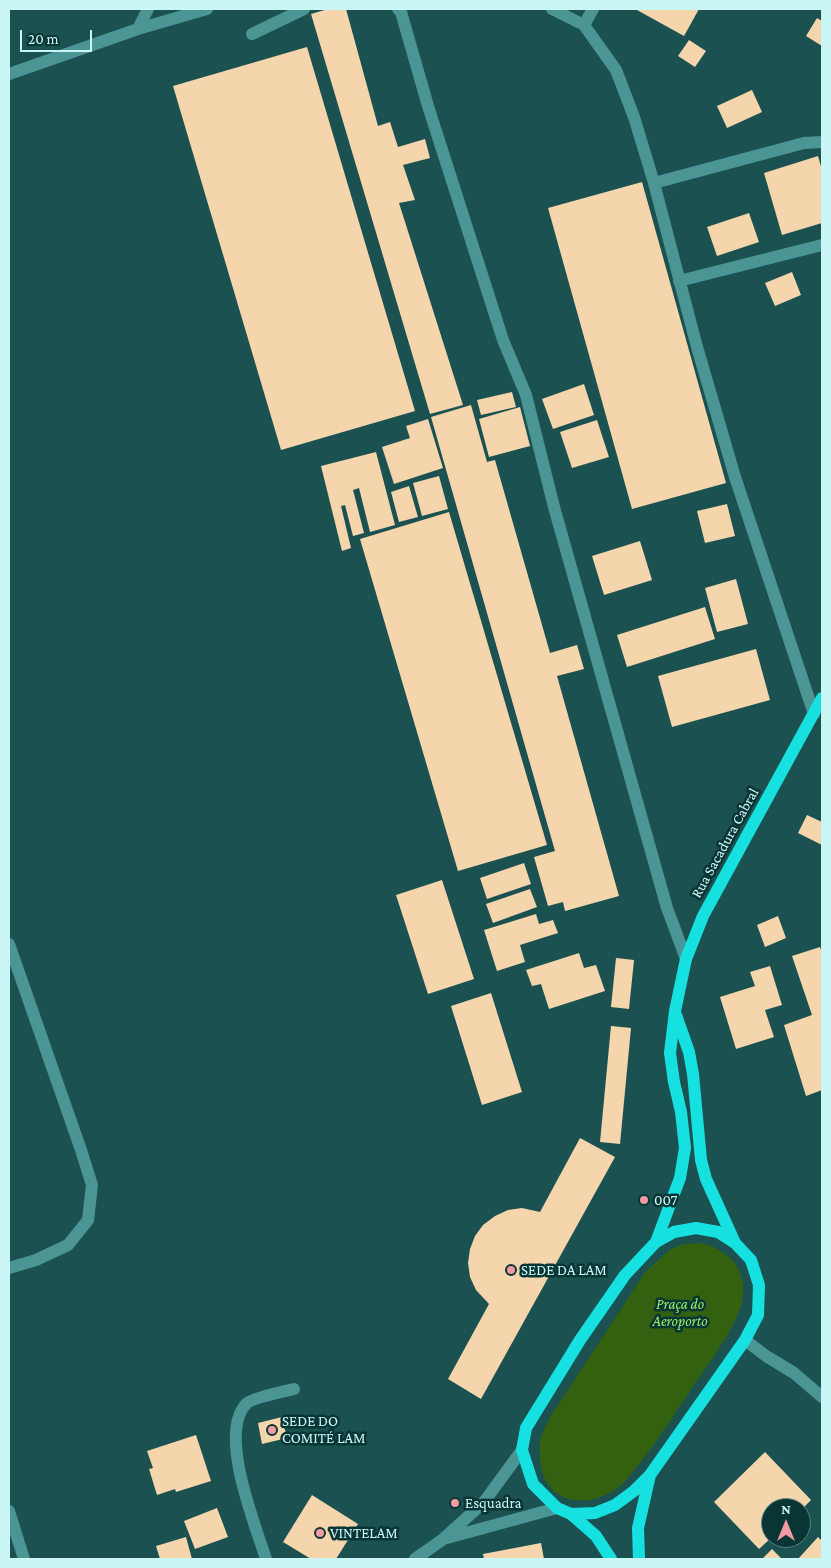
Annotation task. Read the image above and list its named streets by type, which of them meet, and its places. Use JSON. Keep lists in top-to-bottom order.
{
  "streets": {
    "main road": ["Rua Sacadura Cabral"]
  },
  "parks": ["Praça do Aeroporto"],
  "places": [
    "007",
    "SEDE DA LAM",
    "SEDE DO COMITÉ LAM",
    "Esquadra",
    "VINTELAM"
  ],
  "scale_bar": "20 m",
  "north": "top"
}
